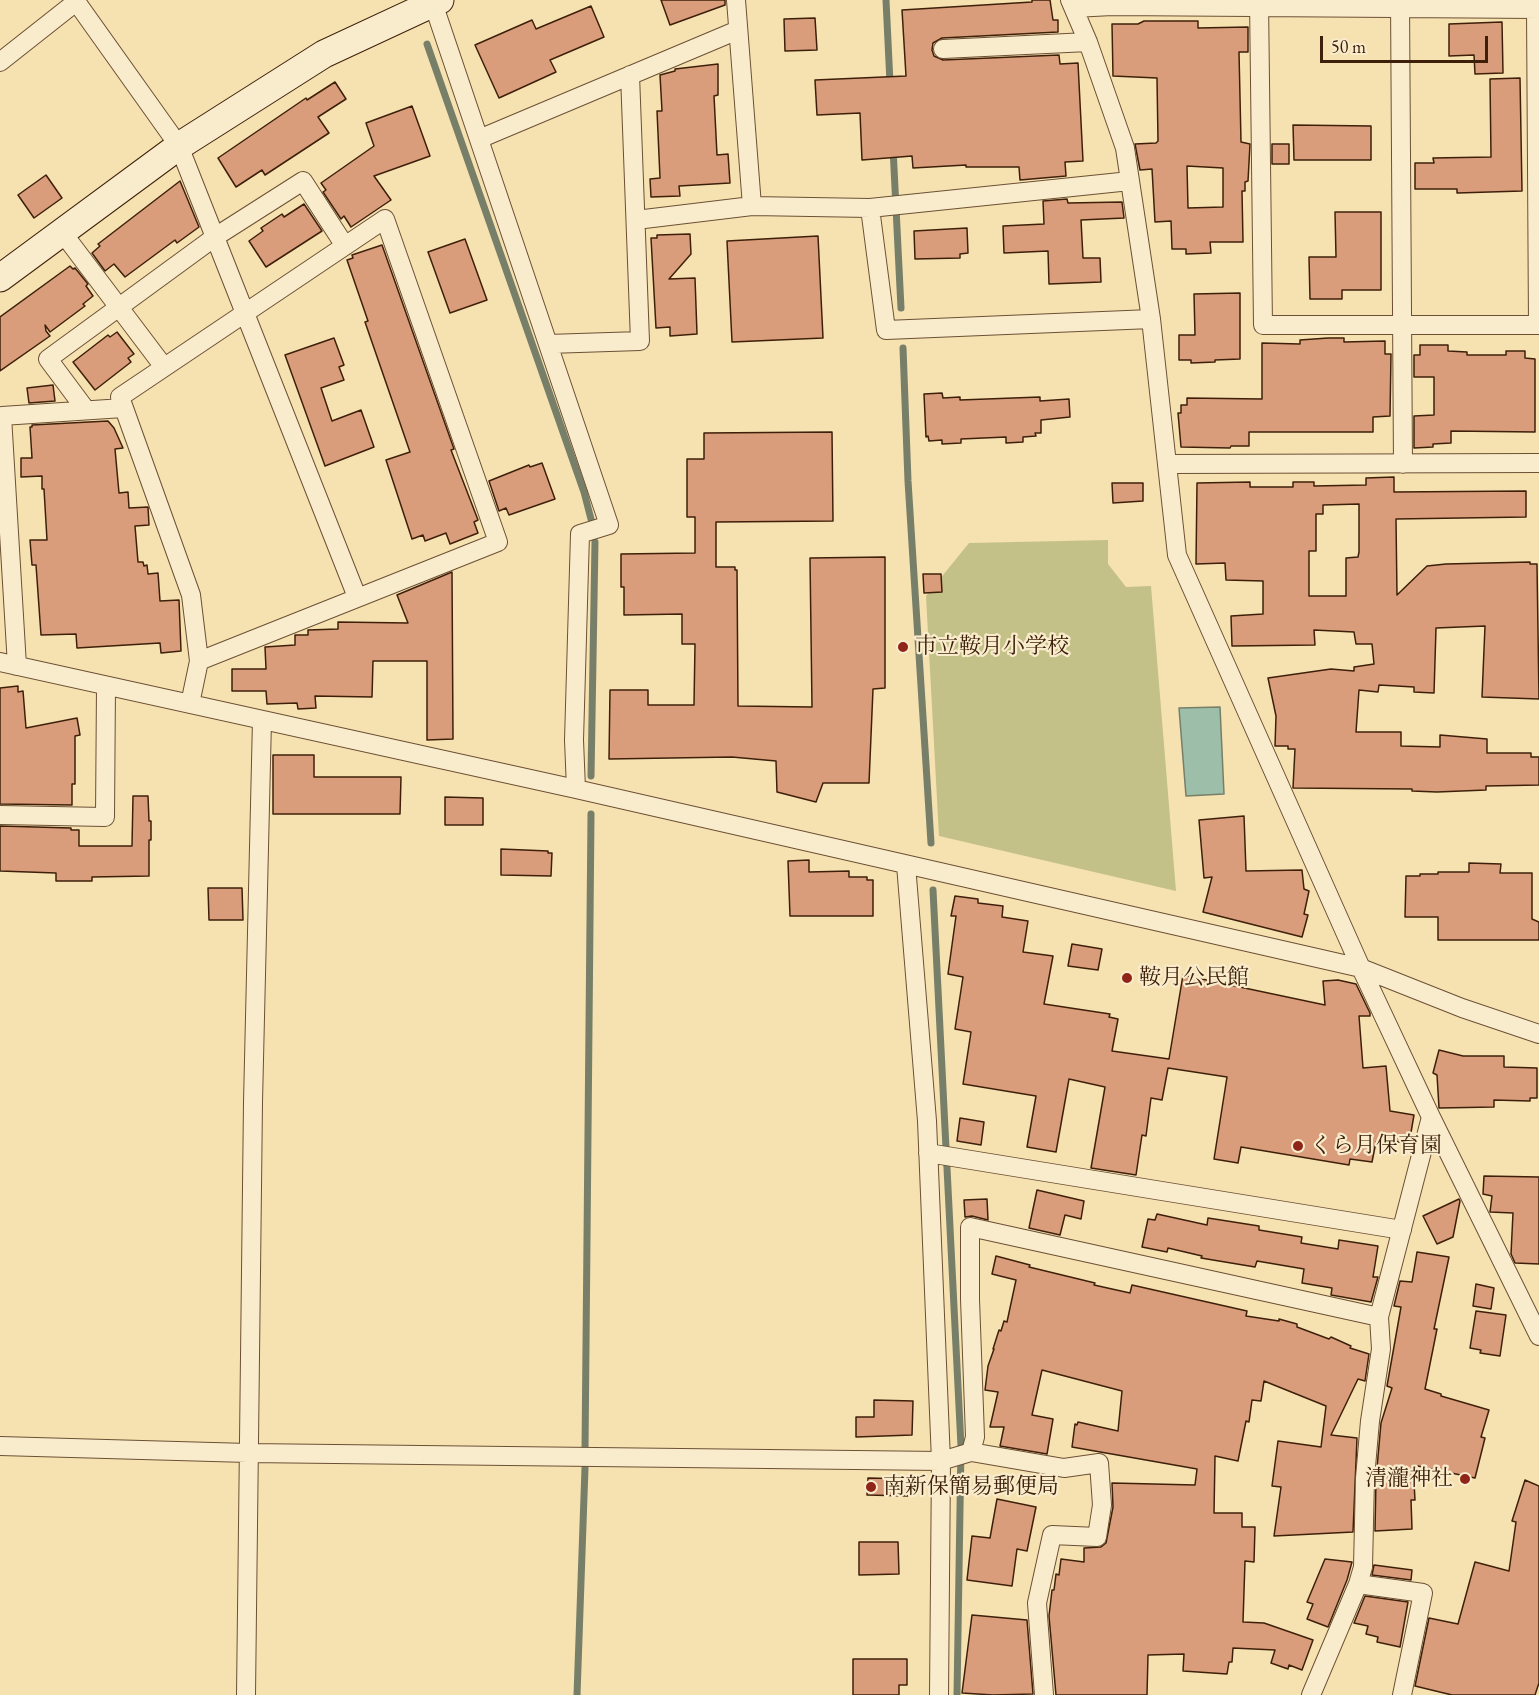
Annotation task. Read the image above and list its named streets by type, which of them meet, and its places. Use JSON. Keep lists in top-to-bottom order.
{
  "places": [
    "市立鞍月小学校",
    "鞍月公民館",
    "くら月保育園",
    "清瀧神社",
    "南新保簡易郵便局"
  ],
  "scale_bar": "50 m"
}
